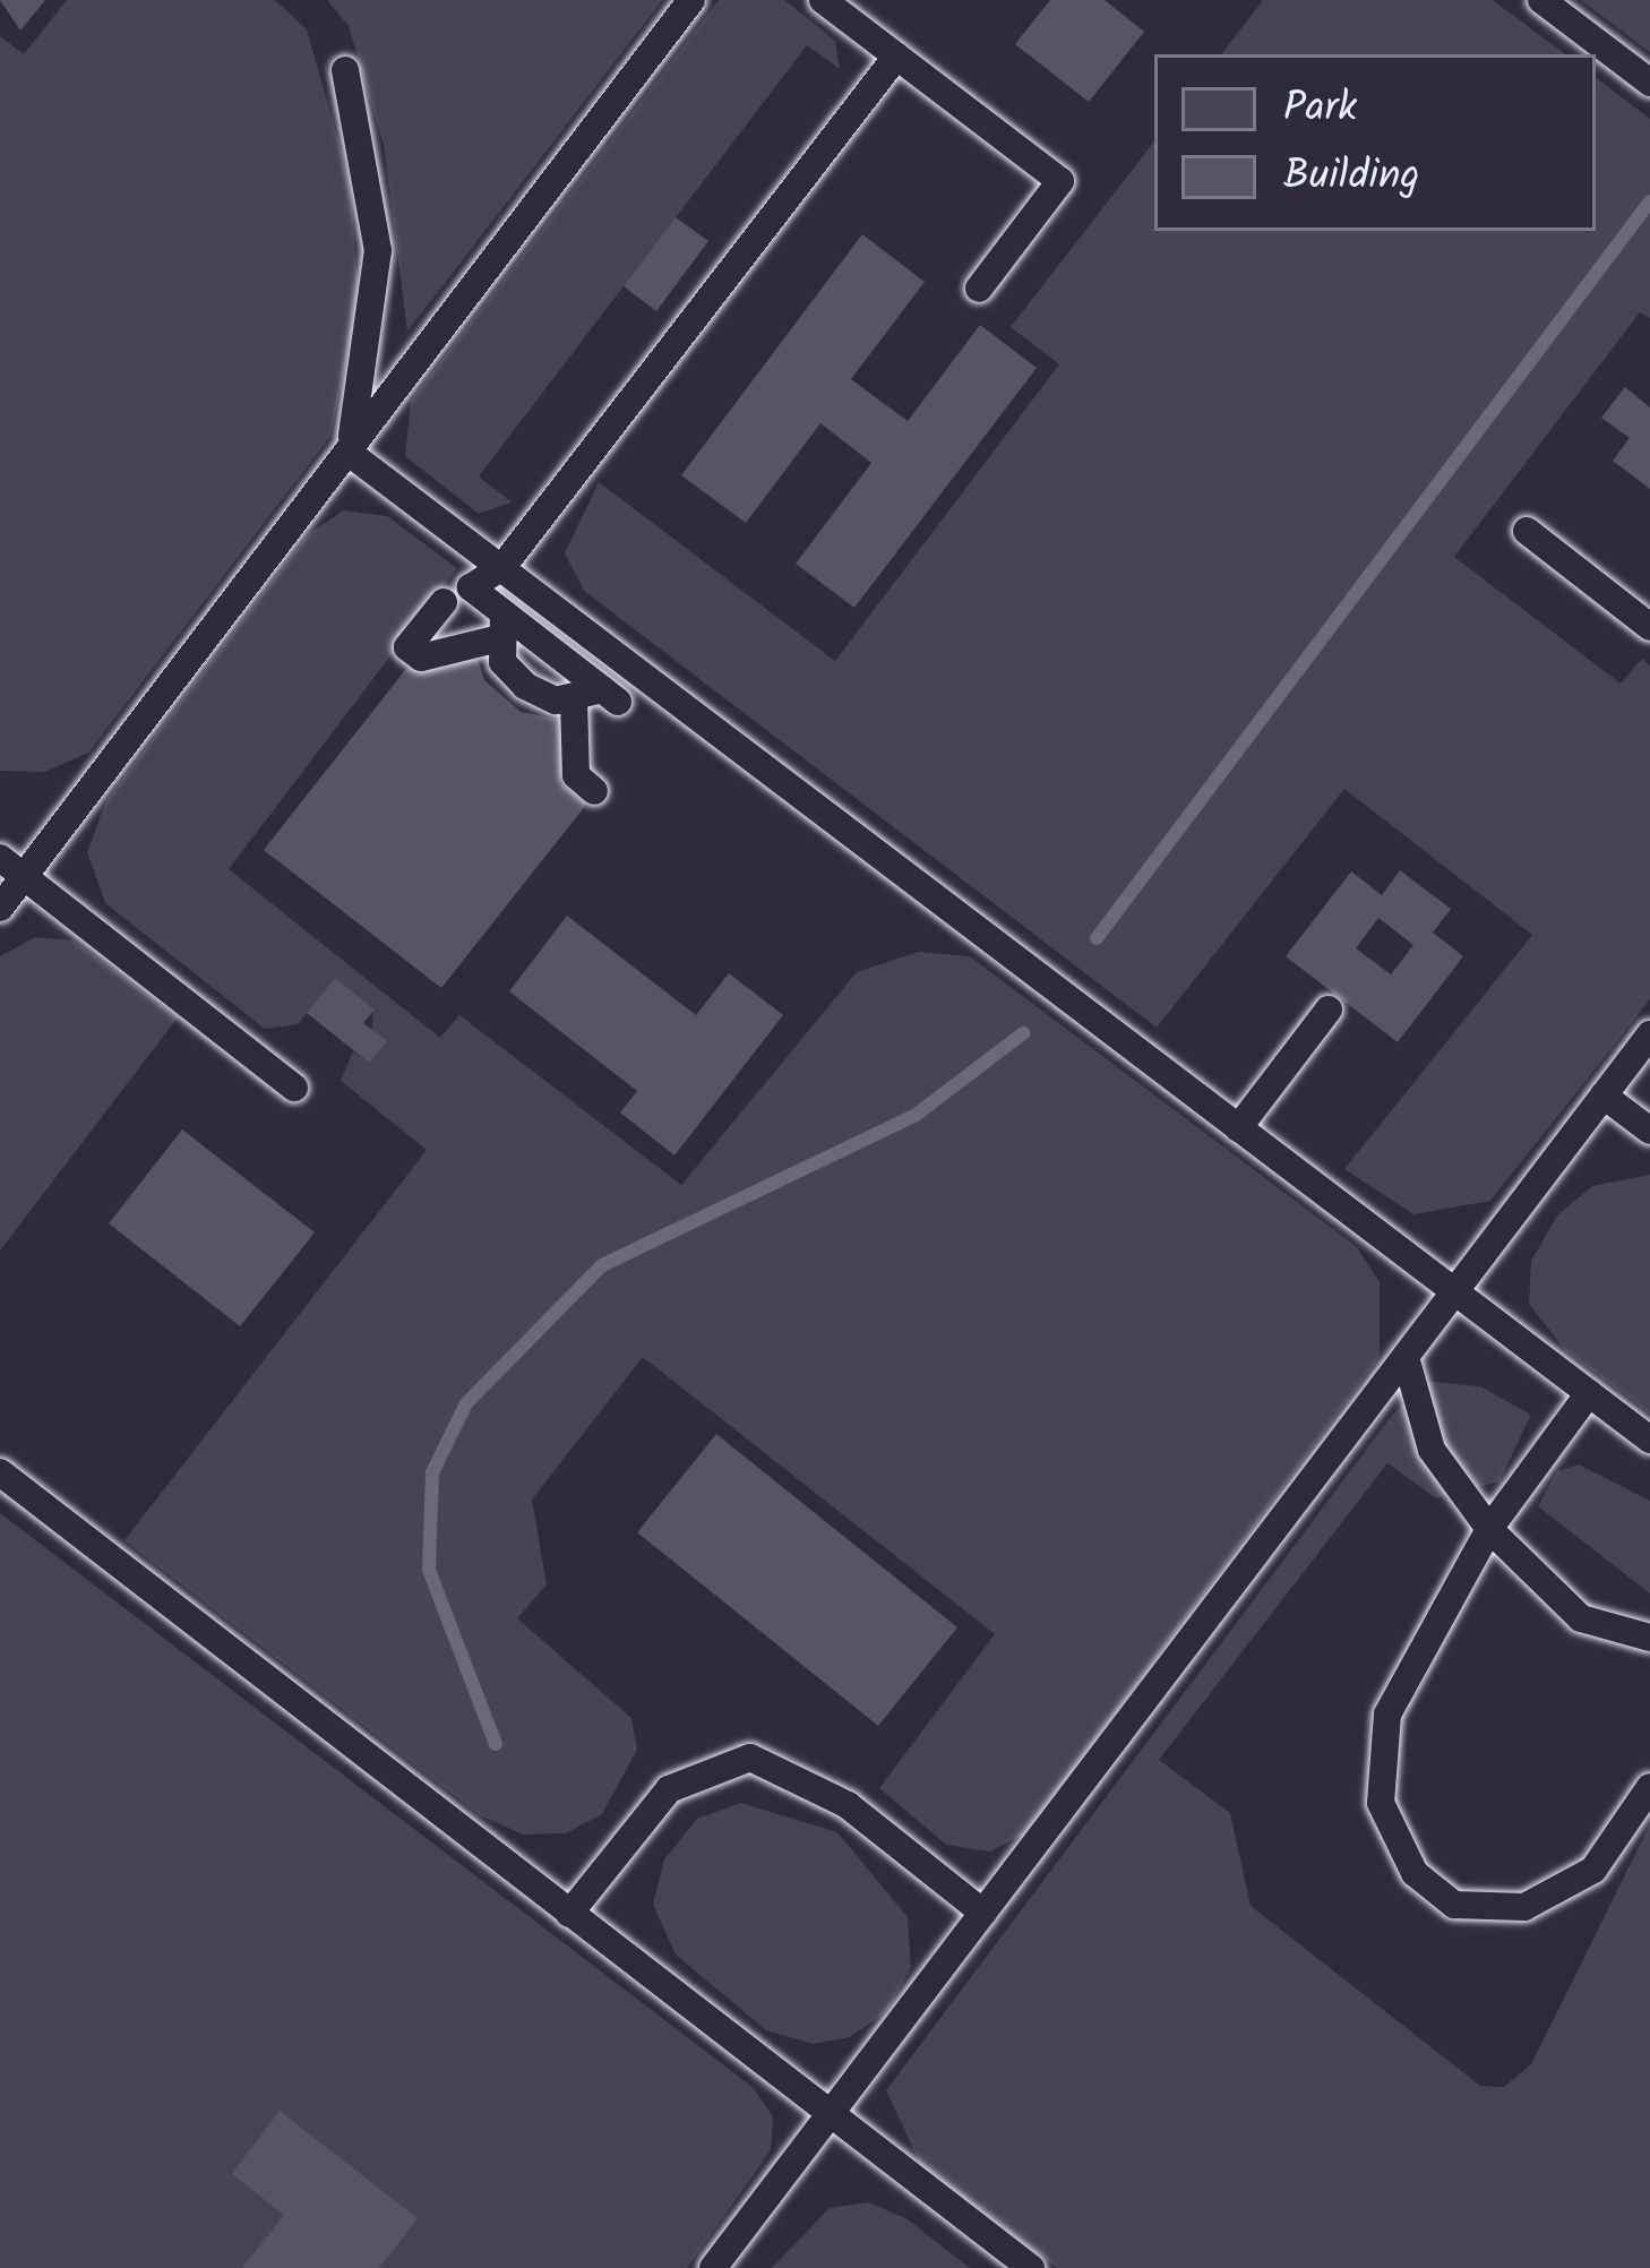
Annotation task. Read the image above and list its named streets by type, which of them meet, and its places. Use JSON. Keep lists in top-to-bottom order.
{
  "legend": ["Park", "Building"]
}
